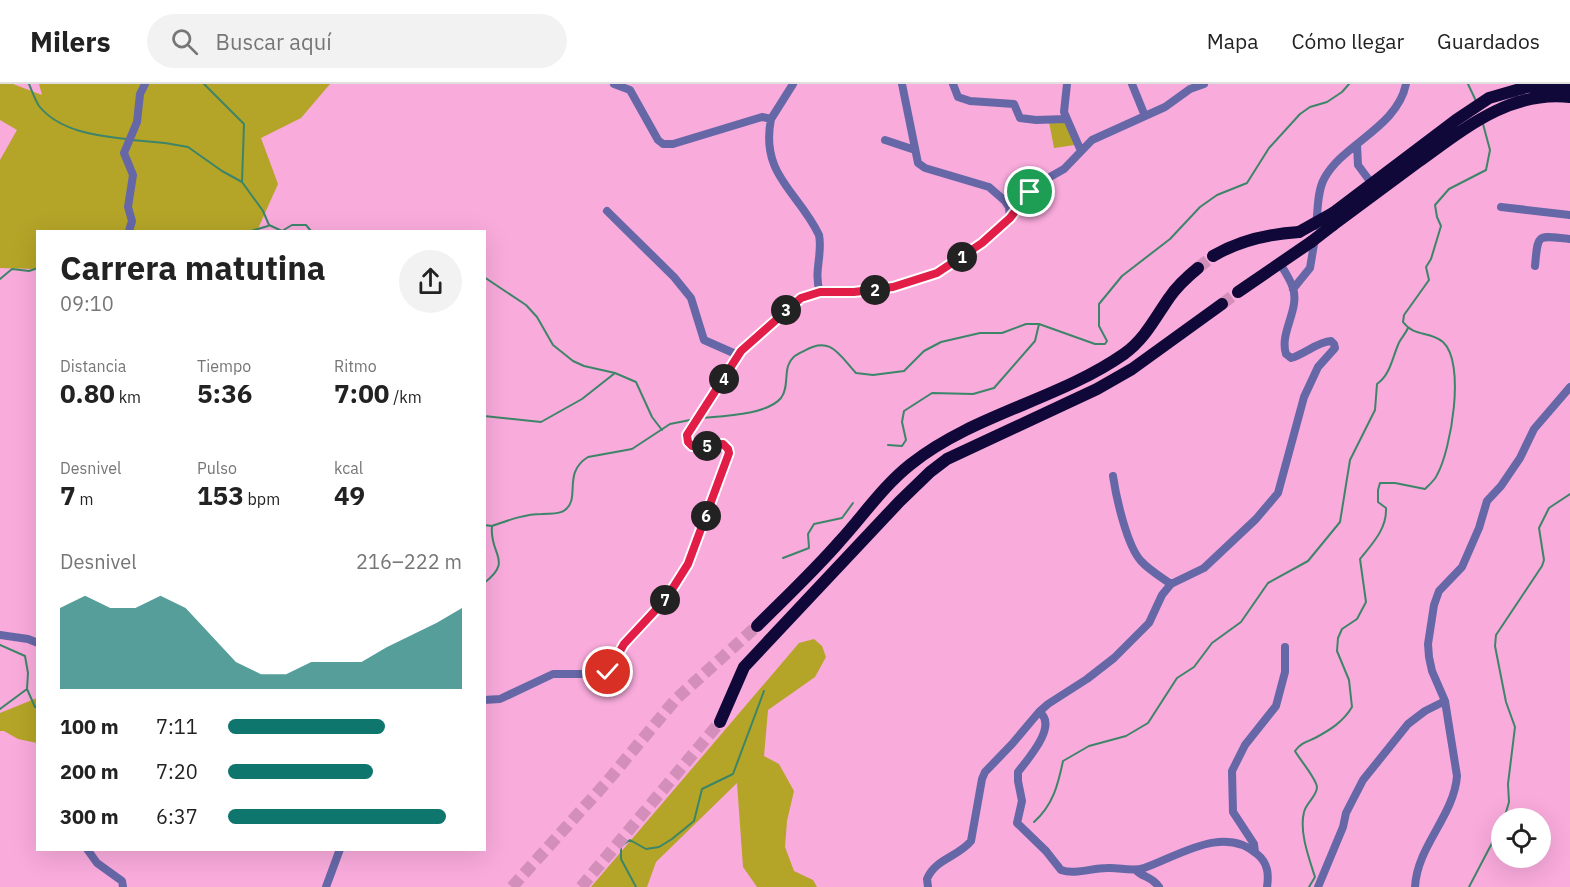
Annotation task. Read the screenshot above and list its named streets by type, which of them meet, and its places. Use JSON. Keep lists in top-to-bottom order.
{
  "page": {
    "header": "Milers",
    "search": "Buscar aquí",
    "nav": ["Mapa", "Cómo llegar", "Guardados"],
    "heading": ["Carrera matutina", "09:10"],
    "pins": [
      "1",
      "2",
      "3",
      "4",
      "5",
      "6",
      "7"
    ],
    "stats": [
      ["Distancia", "0.80 km"],
      ["Tiempo", "5:36"],
      ["Ritmo", "7:00 /km"],
      ["Desnivel", "7 m"],
      ["Pulso", "153 bpm"],
      ["kcal", "49"]
    ],
    "chart": ["Desnivel", "216–222 m"],
    "list": [
      {
        "name": "100 m",
        "note": "7:11"
      },
      {
        "name": "200 m",
        "note": "7:20"
      },
      {
        "name": "300 m",
        "note": "6:37"
      }
    ]
  }
}
